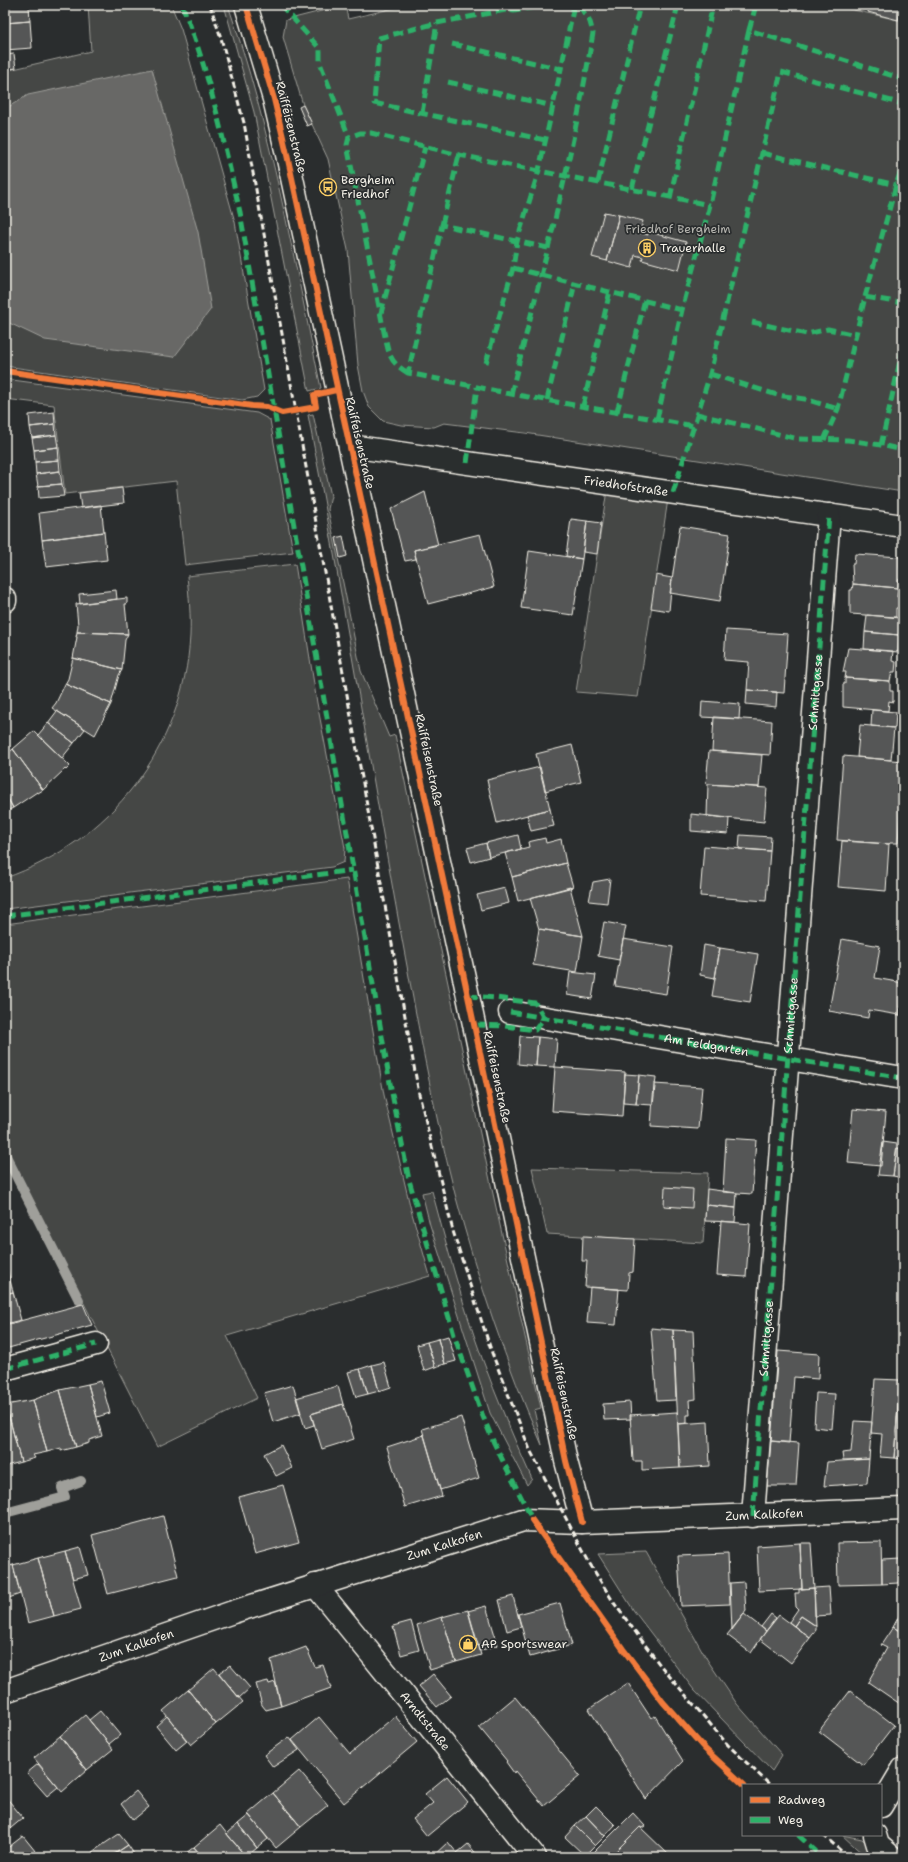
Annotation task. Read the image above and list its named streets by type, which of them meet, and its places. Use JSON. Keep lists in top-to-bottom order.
{
  "streets": {
    "street": [
      "Raiffeisenstraße",
      "Friedhofstraße",
      "Schmittgasse",
      "Am Feldgarten",
      "Zum Kalkofen",
      "Arndtstraße"
    ]
  },
  "crossings": [
    ["Raiffeisenstraße", "Friedhofstraße"],
    ["Raiffeisenstraße", "Zum Kalkofen"],
    ["Friedhofstraße", "Schmittgasse"],
    ["Schmittgasse", "Am Feldgarten"],
    ["Schmittgasse", "Zum Kalkofen"],
    ["Zum Kalkofen", "Arndtstraße"]
  ],
  "parks": ["Friedhof Bergheim"],
  "places": {
    "bus stop": ["Bergheim Friedhof"],
    "building": ["Trauerhalle"],
    "shop": ["AP Sportswear"]
  },
  "legend": ["Radweg", "Weg"]
}
